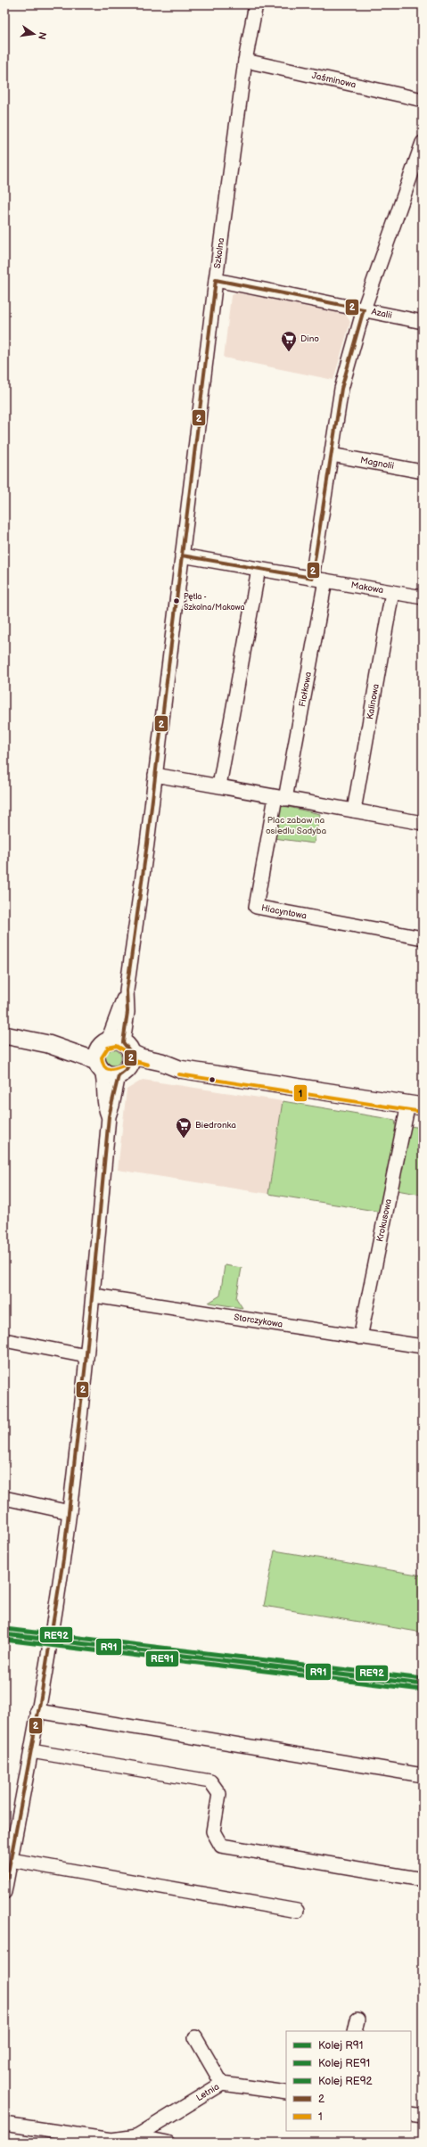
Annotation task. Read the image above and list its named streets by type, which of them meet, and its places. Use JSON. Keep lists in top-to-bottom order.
{
  "streets": {
    "street": [
      "Jaśminowa",
      "Szkolna",
      "Azalii",
      "Magnolii",
      "Makowa",
      "Fiołkowa",
      "Kalinowa",
      "Hiacyntowa",
      "Krokusowa",
      "Storczykowa",
      "Letnia"
    ]
  },
  "crossings": [
    ["Jaśminowa", "Szkolna"],
    ["Szkolna", "Azalii"],
    ["Szkolna", "Makowa"],
    ["Makowa", "Fiołkowa"],
    ["Makowa", "Kalinowa"],
    ["Fiołkowa", "Hiacyntowa"],
    ["Krokusowa", "Storczykowa"]
  ],
  "parks": ["Plac zabaw na osiedlu Sadyba"],
  "places": {
    "supermarket": ["Dino", "Biedronka"],
    "other": ["Pętla - Szkolna/Makowa"]
  },
  "lines": [
    "transit line 2",
    "transit line 1",
    "rail line RE92",
    "rail line R91",
    "rail line RE91"
  ],
  "legend": [
    "Kolej R91",
    "Kolej RE91",
    "Kolej RE92",
    "2",
    "1"
  ],
  "north": "right"
}
